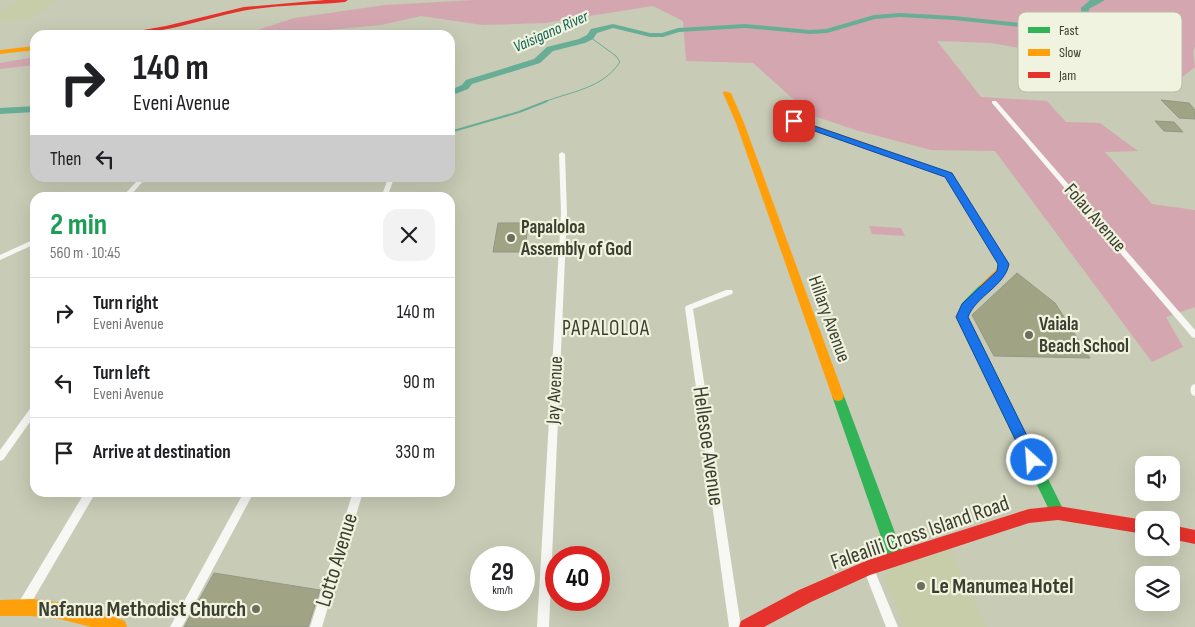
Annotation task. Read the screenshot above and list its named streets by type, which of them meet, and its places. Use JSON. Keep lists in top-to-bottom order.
{
  "streets": {
    "street": [
      "Folau Avenue",
      "Hillary Avenue",
      "Jay Avenue",
      "Hellesoe Avenue",
      "Falealili Cross Island Road",
      "Lotto Avenue"
    ]
  },
  "crossings": [
    ["Hillary Avenue", "Falealili Cross Island Road"]
  ],
  "districts": ["PAPALOLOA"],
  "water": ["Vaisigano River"],
  "places": [
    "Papaloloa Assembly of God",
    "Vaiala Beach School",
    "Le Manumea Hotel",
    "Nafanua Methodist Church"
  ],
  "legend": ["Fast", "Slow", "Jam"],
  "page": {
    "turn": ["140 m", "Eveni Avenue"],
    "then": "Then",
    "heading": ["2 min", "560 m · 10:45"],
    "list": [
      {
        "name": "Turn right",
        "note": "Eveni Avenue",
        "value": "140 m"
      },
      {
        "name": "Turn left",
        "note": "Eveni Avenue",
        "value": "90 m"
      },
      {
        "name": "Arrive at destination",
        "value": "330 m"
      }
    ],
    "speed": "29 km/h",
    "limit": "40"
  }
}
